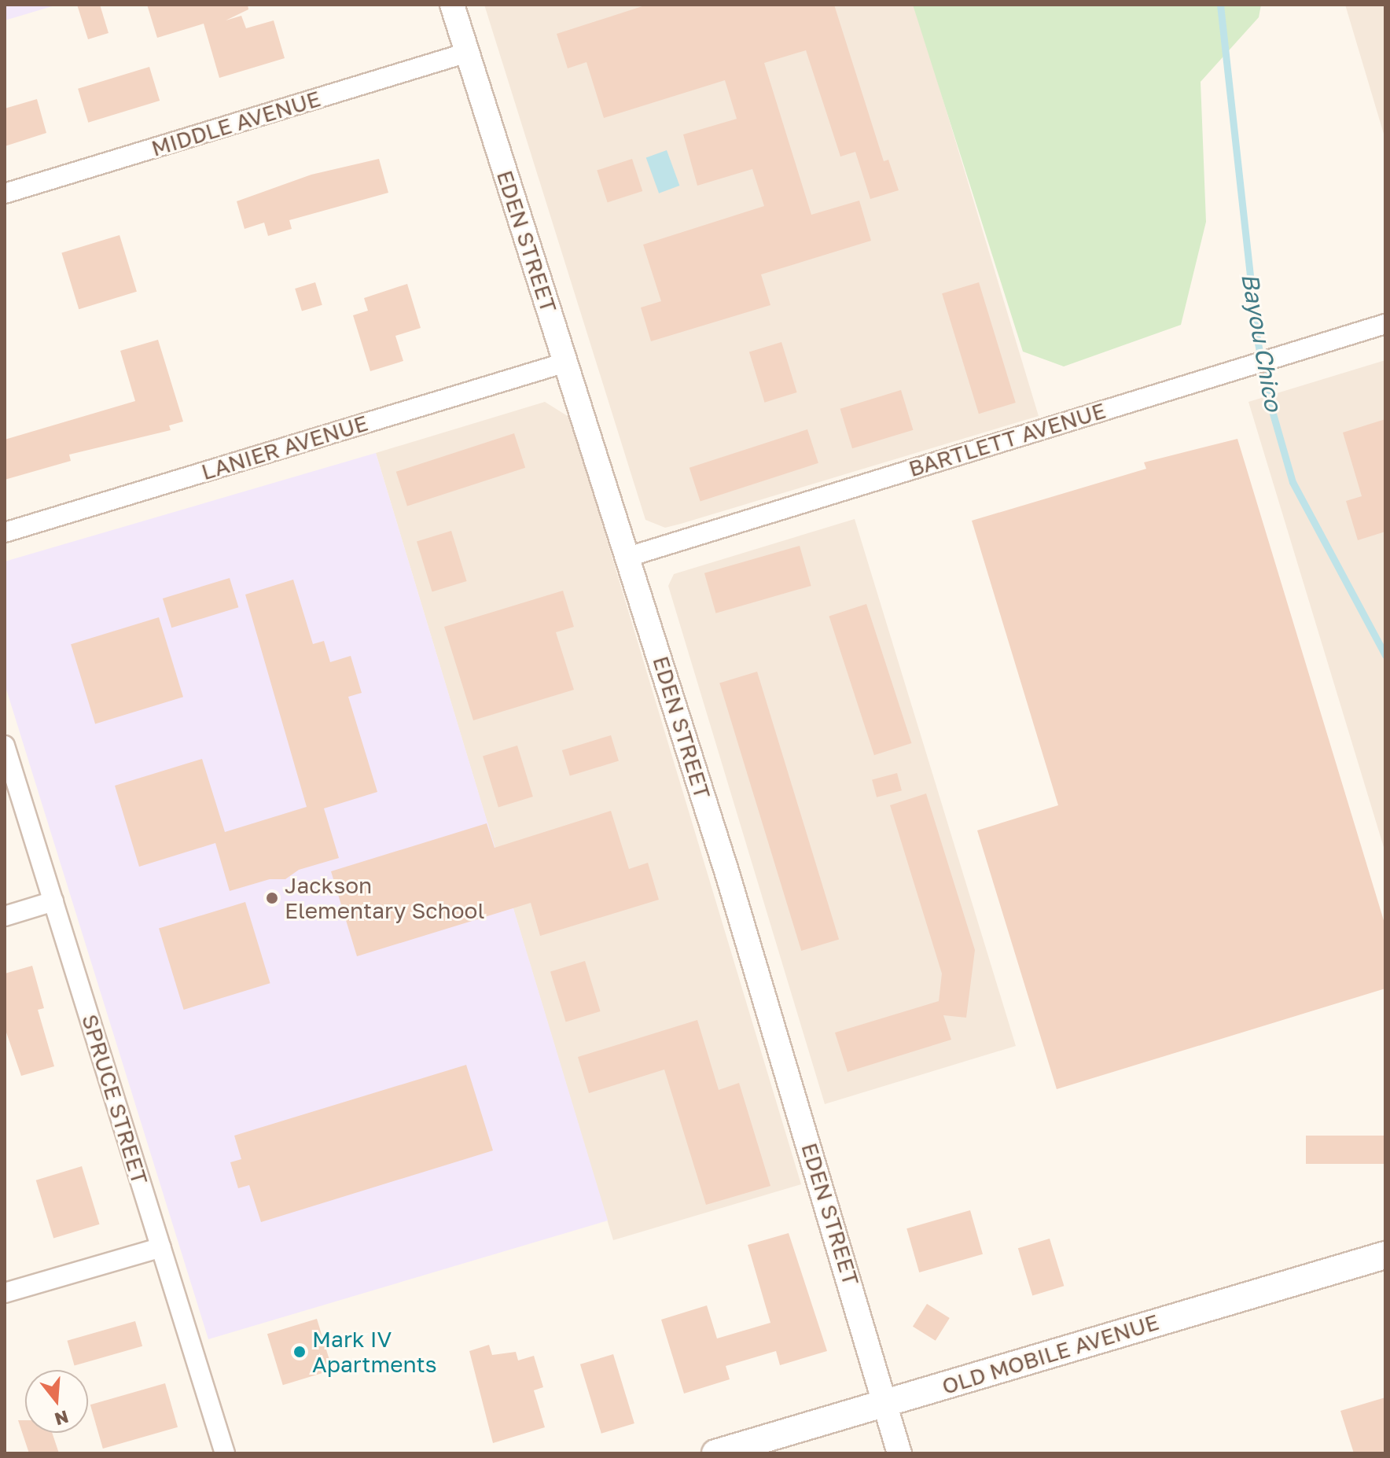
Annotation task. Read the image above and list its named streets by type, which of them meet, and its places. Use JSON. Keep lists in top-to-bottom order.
{
  "streets": {
    "main road": ["OLD MOBILE AVENUE"],
    "street": [
      "MIDDLE AVENUE",
      "EDEN STREET",
      "BARTLETT AVENUE",
      "LANIER AVENUE",
      "SPRUCE STREET"
    ]
  },
  "crossings": [
    ["MIDDLE AVENUE", "EDEN STREET"],
    ["EDEN STREET", "BARTLETT AVENUE"],
    ["EDEN STREET", "LANIER AVENUE"],
    ["EDEN STREET", "OLD MOBILE AVENUE"]
  ],
  "water": ["Bayou Chico"],
  "places": ["Jackson Elementary School", "Mark IV Apartments"],
  "north": "bottom"
}
